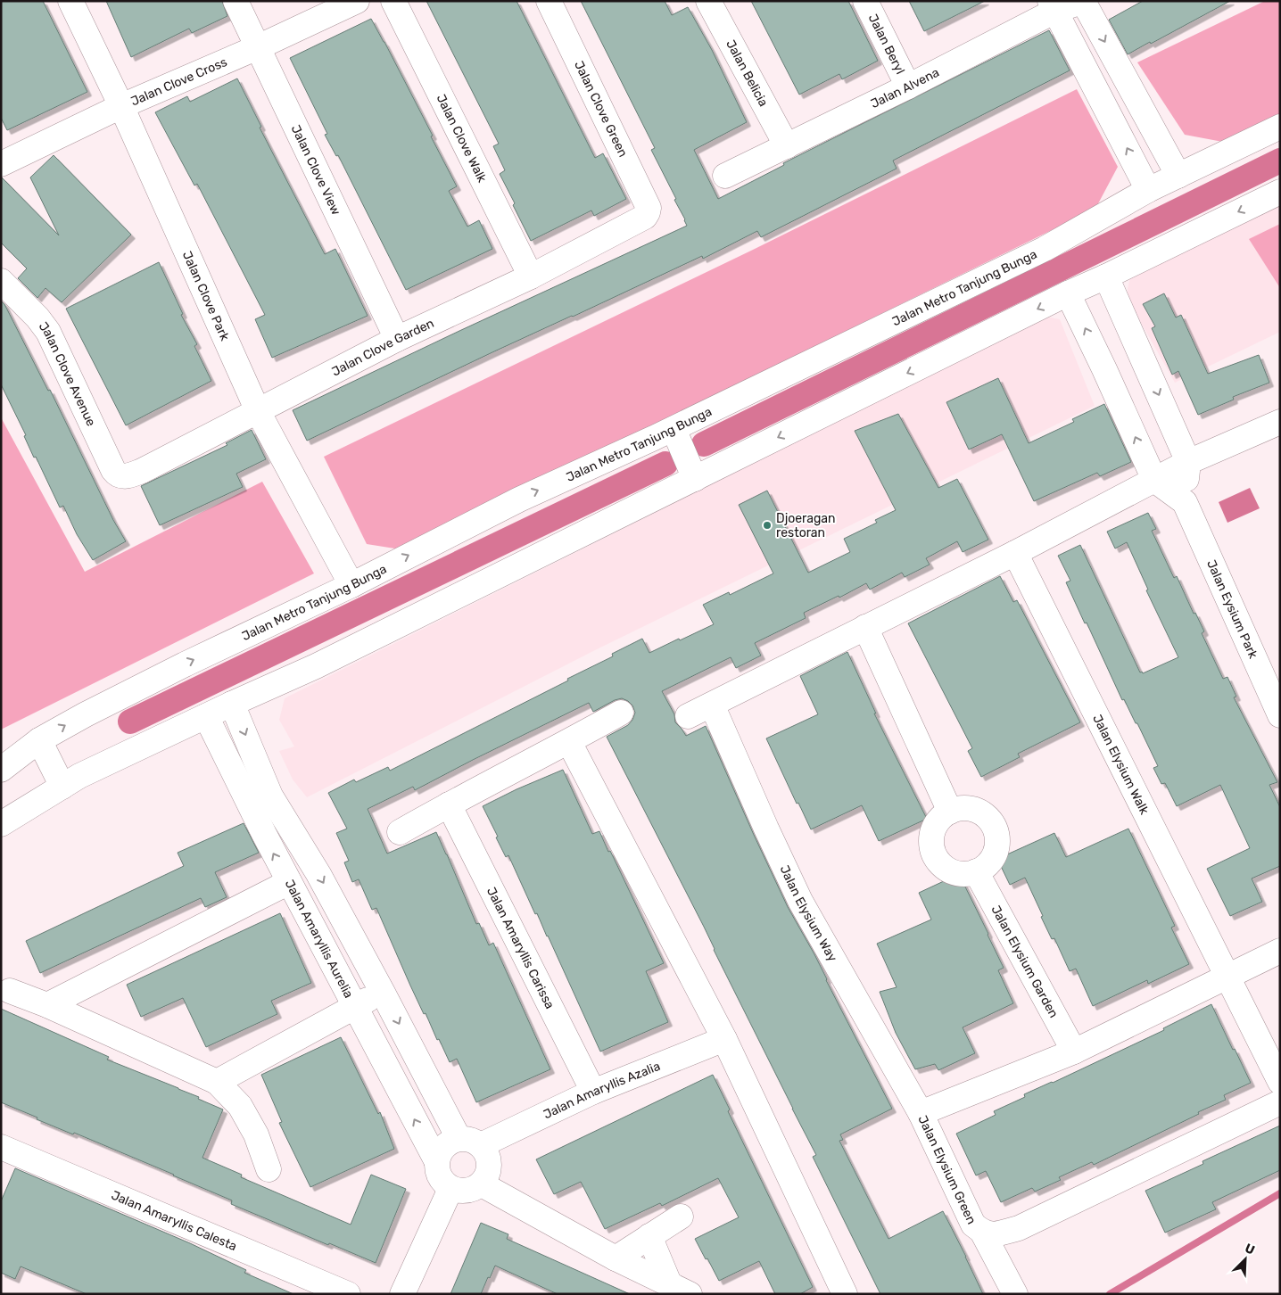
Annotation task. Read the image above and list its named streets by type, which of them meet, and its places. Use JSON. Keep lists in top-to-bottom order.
{
  "streets": {
    "street": [
      "Jalan Beryl",
      "Jalan Belicia",
      "Jalan Clove Cross",
      "Jalan Alvena",
      "Jalan Clove Green",
      "Jalan Clove Walk",
      "Jalan Clove View",
      "Jalan Metro Tanjung Bunga",
      "Jalan Clove Park",
      "Jalan Clove Garden",
      "Jalan Clove Avenue",
      "Jalan Eysium Park",
      "Jalan Elysium Walk",
      "Jalan Elysium Way",
      "Jalan Amaryllis Aurelia",
      "Jalan Amaryllis Carissa",
      "Jalan Elysium Garden",
      "Jalan Amaryllis Azalia",
      "Jalan Elysium Green",
      "Jalan Amaryllis Calesta"
    ]
  },
  "crossings": [
    ["Jalan Beryl", "Jalan Alvena"],
    ["Jalan Belicia", "Jalan Alvena"],
    ["Jalan Clove Cross", "Jalan Clove View"],
    ["Jalan Clove Cross", "Jalan Clove Park"],
    ["Jalan Clove Green", "Jalan Clove Garden"],
    ["Jalan Clove Walk", "Jalan Clove Garden"],
    ["Jalan Clove View", "Jalan Clove Garden"],
    ["Jalan Metro Tanjung Bunga", "Jalan Clove Park"],
    ["Jalan Clove Park", "Jalan Clove Garden"],
    ["Jalan Clove Garden", "Jalan Clove Avenue"],
    ["Jalan Elysium Walk", "Jalan Elysium Green"],
    ["Jalan Elysium Way", "Jalan Elysium Green"],
    ["Jalan Amaryllis Aurelia", "Jalan Amaryllis Azalia"],
    ["Jalan Amaryllis Carissa", "Jalan Amaryllis Azalia"],
    ["Jalan Elysium Garden", "Jalan Elysium Green"]
  ],
  "places": ["Djoeragan restoran"],
  "north": "top right"
}
